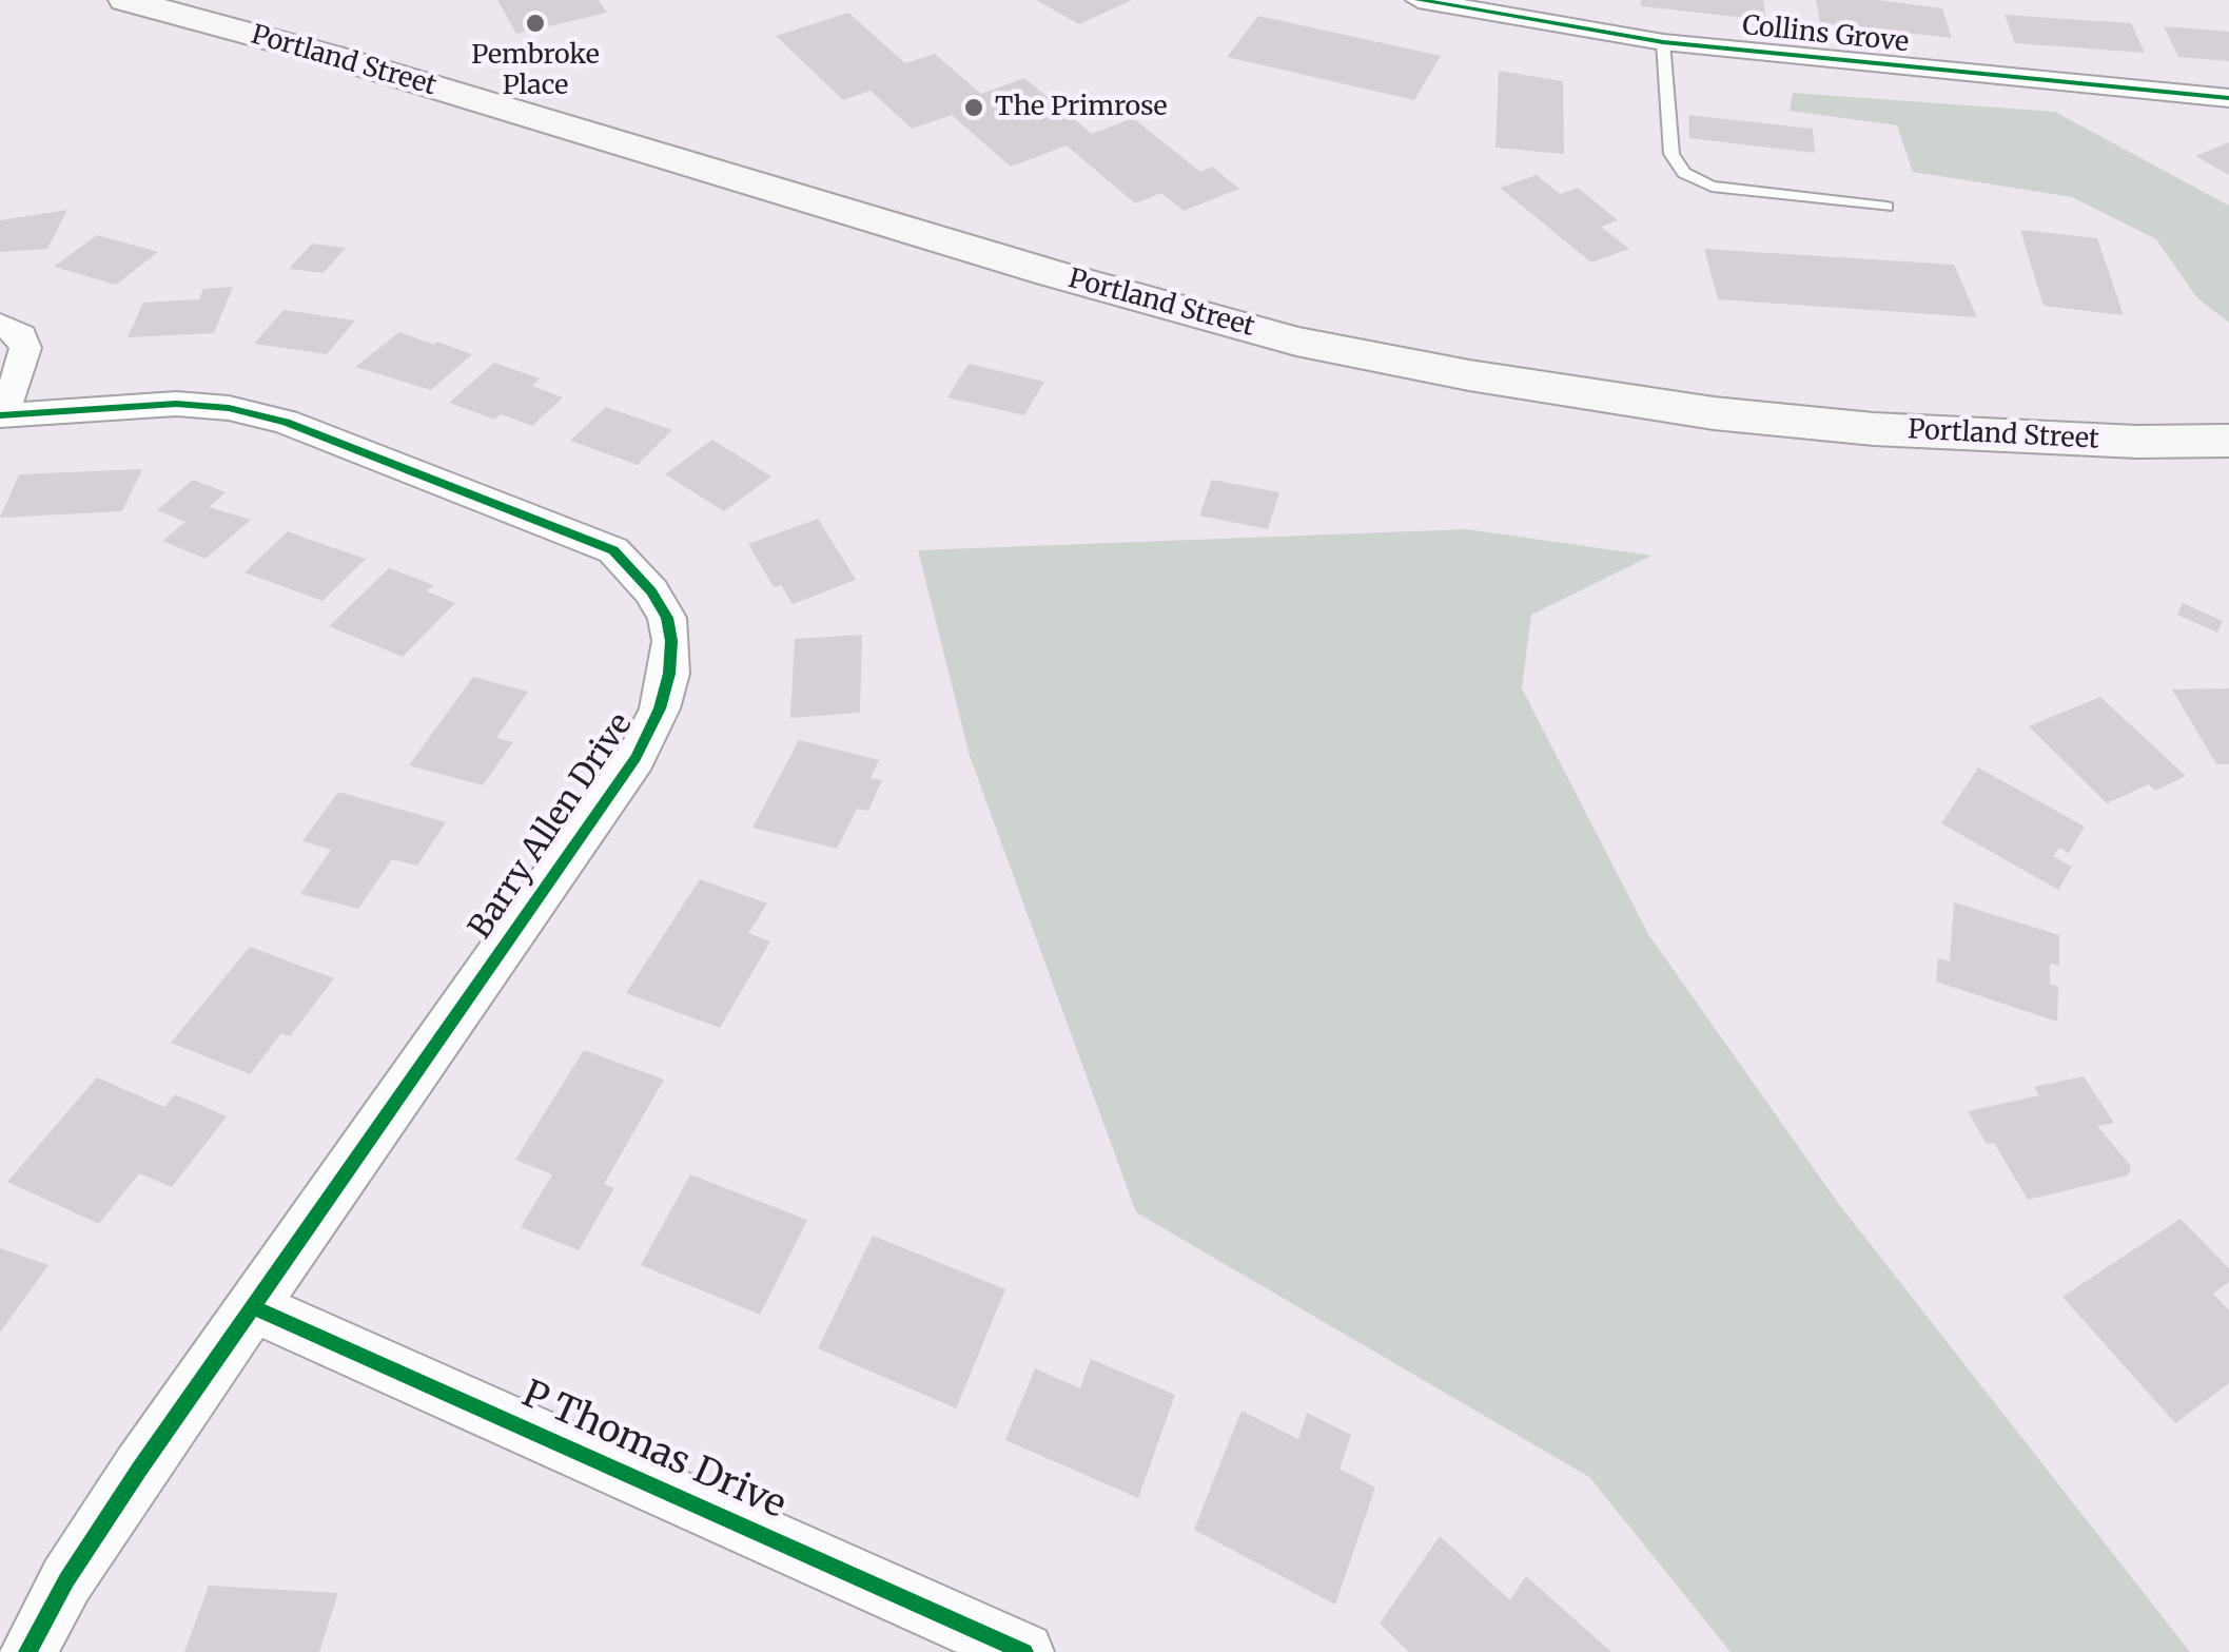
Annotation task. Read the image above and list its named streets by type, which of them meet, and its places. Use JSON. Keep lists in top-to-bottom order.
{
  "streets": {
    "main road": ["Portland Street"],
    "street": ["Collins Grove", "Barry Allen Drive", "P Thomas Drive"]
  },
  "crossings": [
    ["Barry Allen Drive", "P Thomas Drive"]
  ],
  "places": ["Pembroke Place", "The Primrose"]
}
